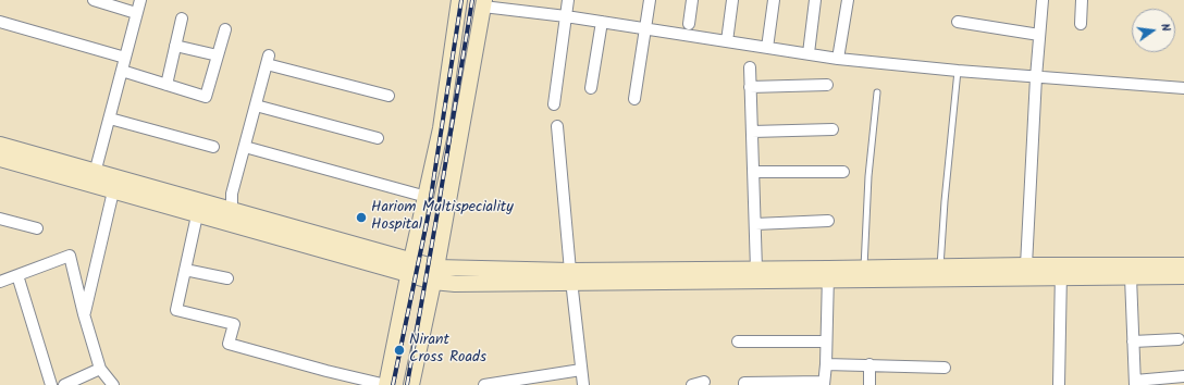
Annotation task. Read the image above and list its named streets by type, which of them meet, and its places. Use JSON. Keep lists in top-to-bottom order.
{
  "places": ["Hariom Multispeciality Hospital", "Nirant Cross Roads"],
  "north": "right"
}
